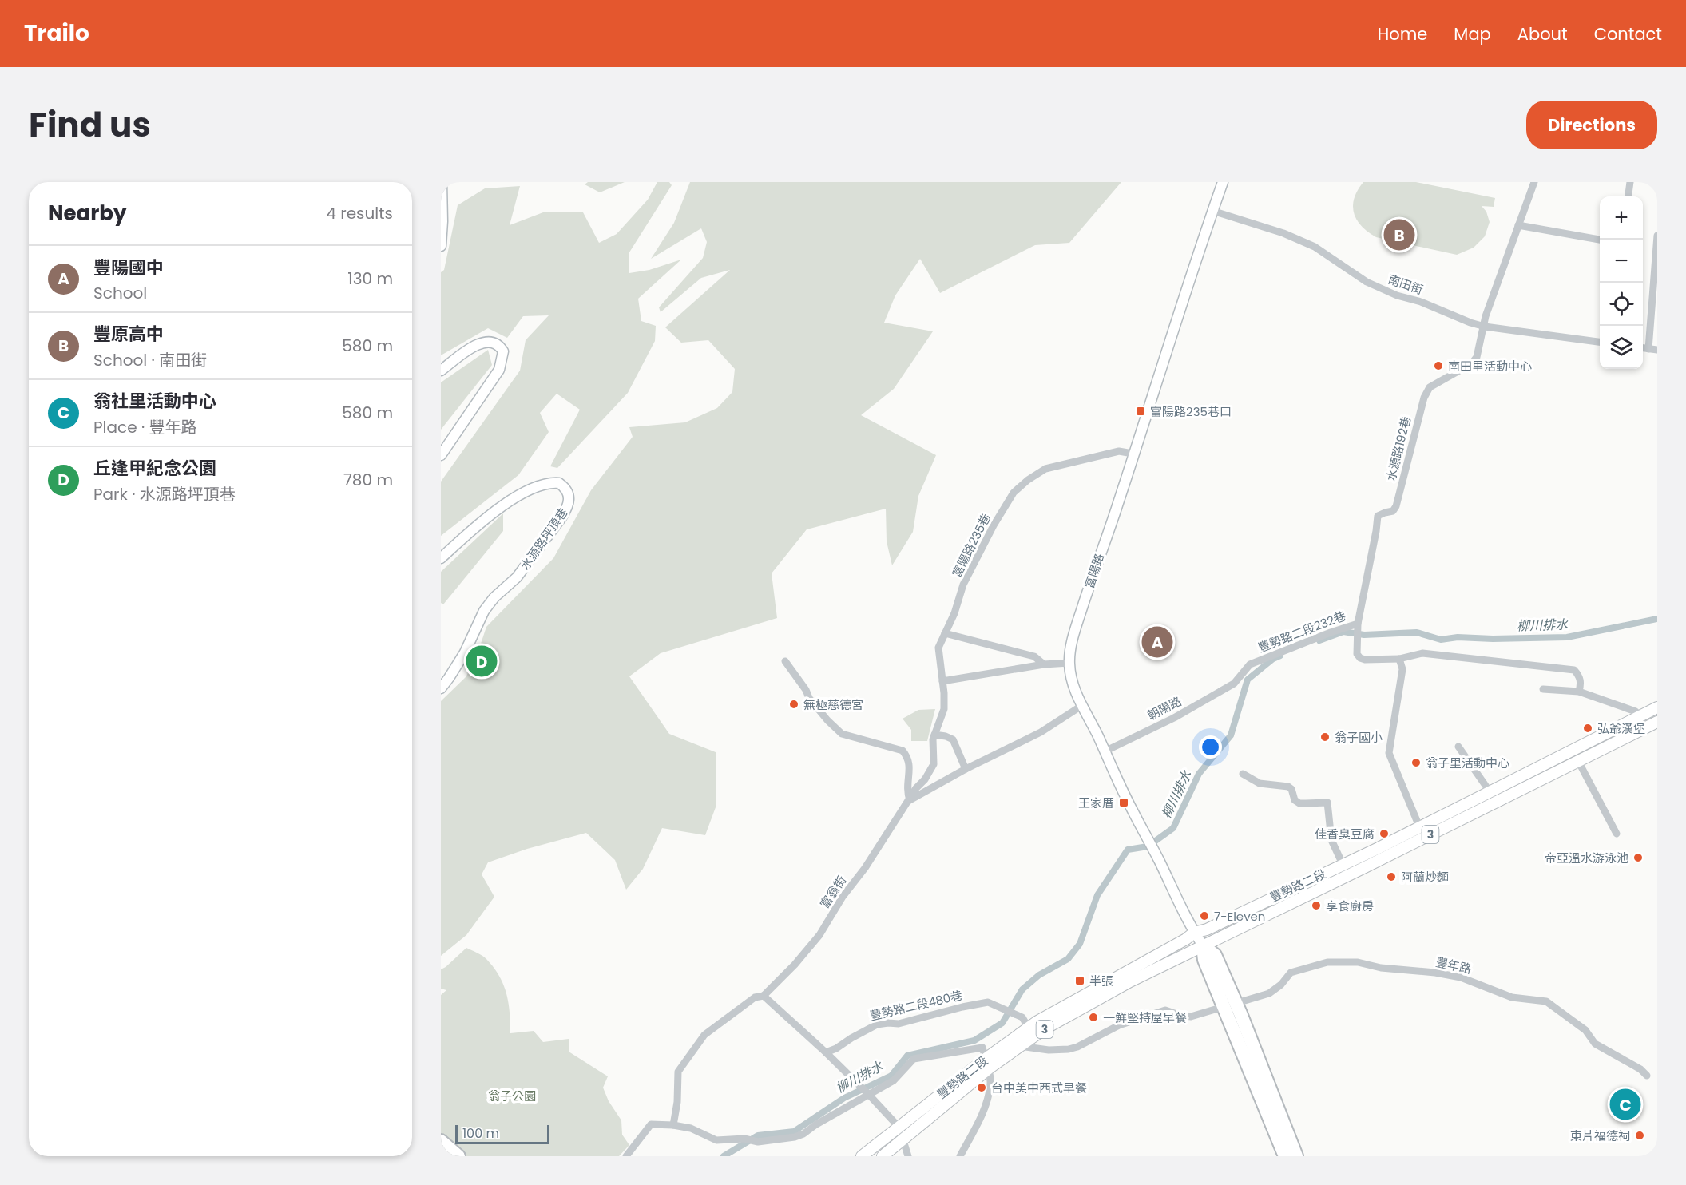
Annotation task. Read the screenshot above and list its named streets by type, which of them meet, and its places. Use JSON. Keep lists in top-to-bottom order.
{
  "streets": {
    "main road": ["3", "豐勢路二段"],
    "street": [
      "南田街",
      "水源路192巷",
      "水源路坪頂巷",
      "富陽路235巷",
      "富陽路",
      "豐勢路二段232巷",
      "朝陽路",
      "富翁街",
      "豐年路",
      "豐勢路二段480巷"
    ]
  },
  "crossings": [
    ["南田街", "水源路192巷"],
    ["南田街", "富陽路"],
    ["水源路192巷", "豐勢路二段232巷"],
    ["富陽路235巷", "富陽路"],
    ["富陽路235巷", "富翁街"],
    ["富陽路", "朝陽路"],
    ["富陽路", "豐勢路二段"],
    ["富陽路", "富翁街"],
    ["豐勢路二段232巷", "朝陽路"],
    ["豐勢路二段", "豐勢路二段480巷"]
  ],
  "water": ["柳川排水"],
  "parks": ["翁子公園"],
  "places": {
    "other": [
      "南田里活動中心",
      "無極慈德宮",
      "弘爺漢堡",
      "翁子國小",
      "翁子里活動中心",
      "佳香臭豆腐",
      "帝亞溫水游泳池",
      "阿蘭炒麵",
      "享食廚房",
      "7-Eleven",
      "一鮮堅持屋早餐",
      "台中美中西式早餐",
      "東片福德祠"
    ],
    "transit": ["富陽路235巷口", "王家厝", "半張"]
  },
  "scale_bar": "100 m",
  "page": {
    "header": "Trailo",
    "nav": [
      "Home",
      "Map",
      "About",
      "Contact"
    ],
    "title": "Find us",
    "buttons": "Directions",
    "heading": ["Nearby", "4 results"],
    "map_buttons": ["+", "−"],
    "pins": [
      "B",
      "A",
      "D",
      "C"
    ],
    "list": [
      {
        "mark": "A",
        "name": "豐陽國中",
        "note": "School",
        "value": "130 m"
      },
      {
        "mark": "B",
        "name": "豐原高中",
        "note": "School · 南田街",
        "value": "580 m"
      },
      {
        "mark": "C",
        "name": "翁社里活動中心",
        "note": "Place · 豐年路",
        "value": "580 m"
      },
      {
        "mark": "D",
        "name": "丘逢甲紀念公園",
        "note": "Park · 水源路坪頂巷",
        "value": "780 m"
      }
    ],
    "scale": "100 m"
  }
}
